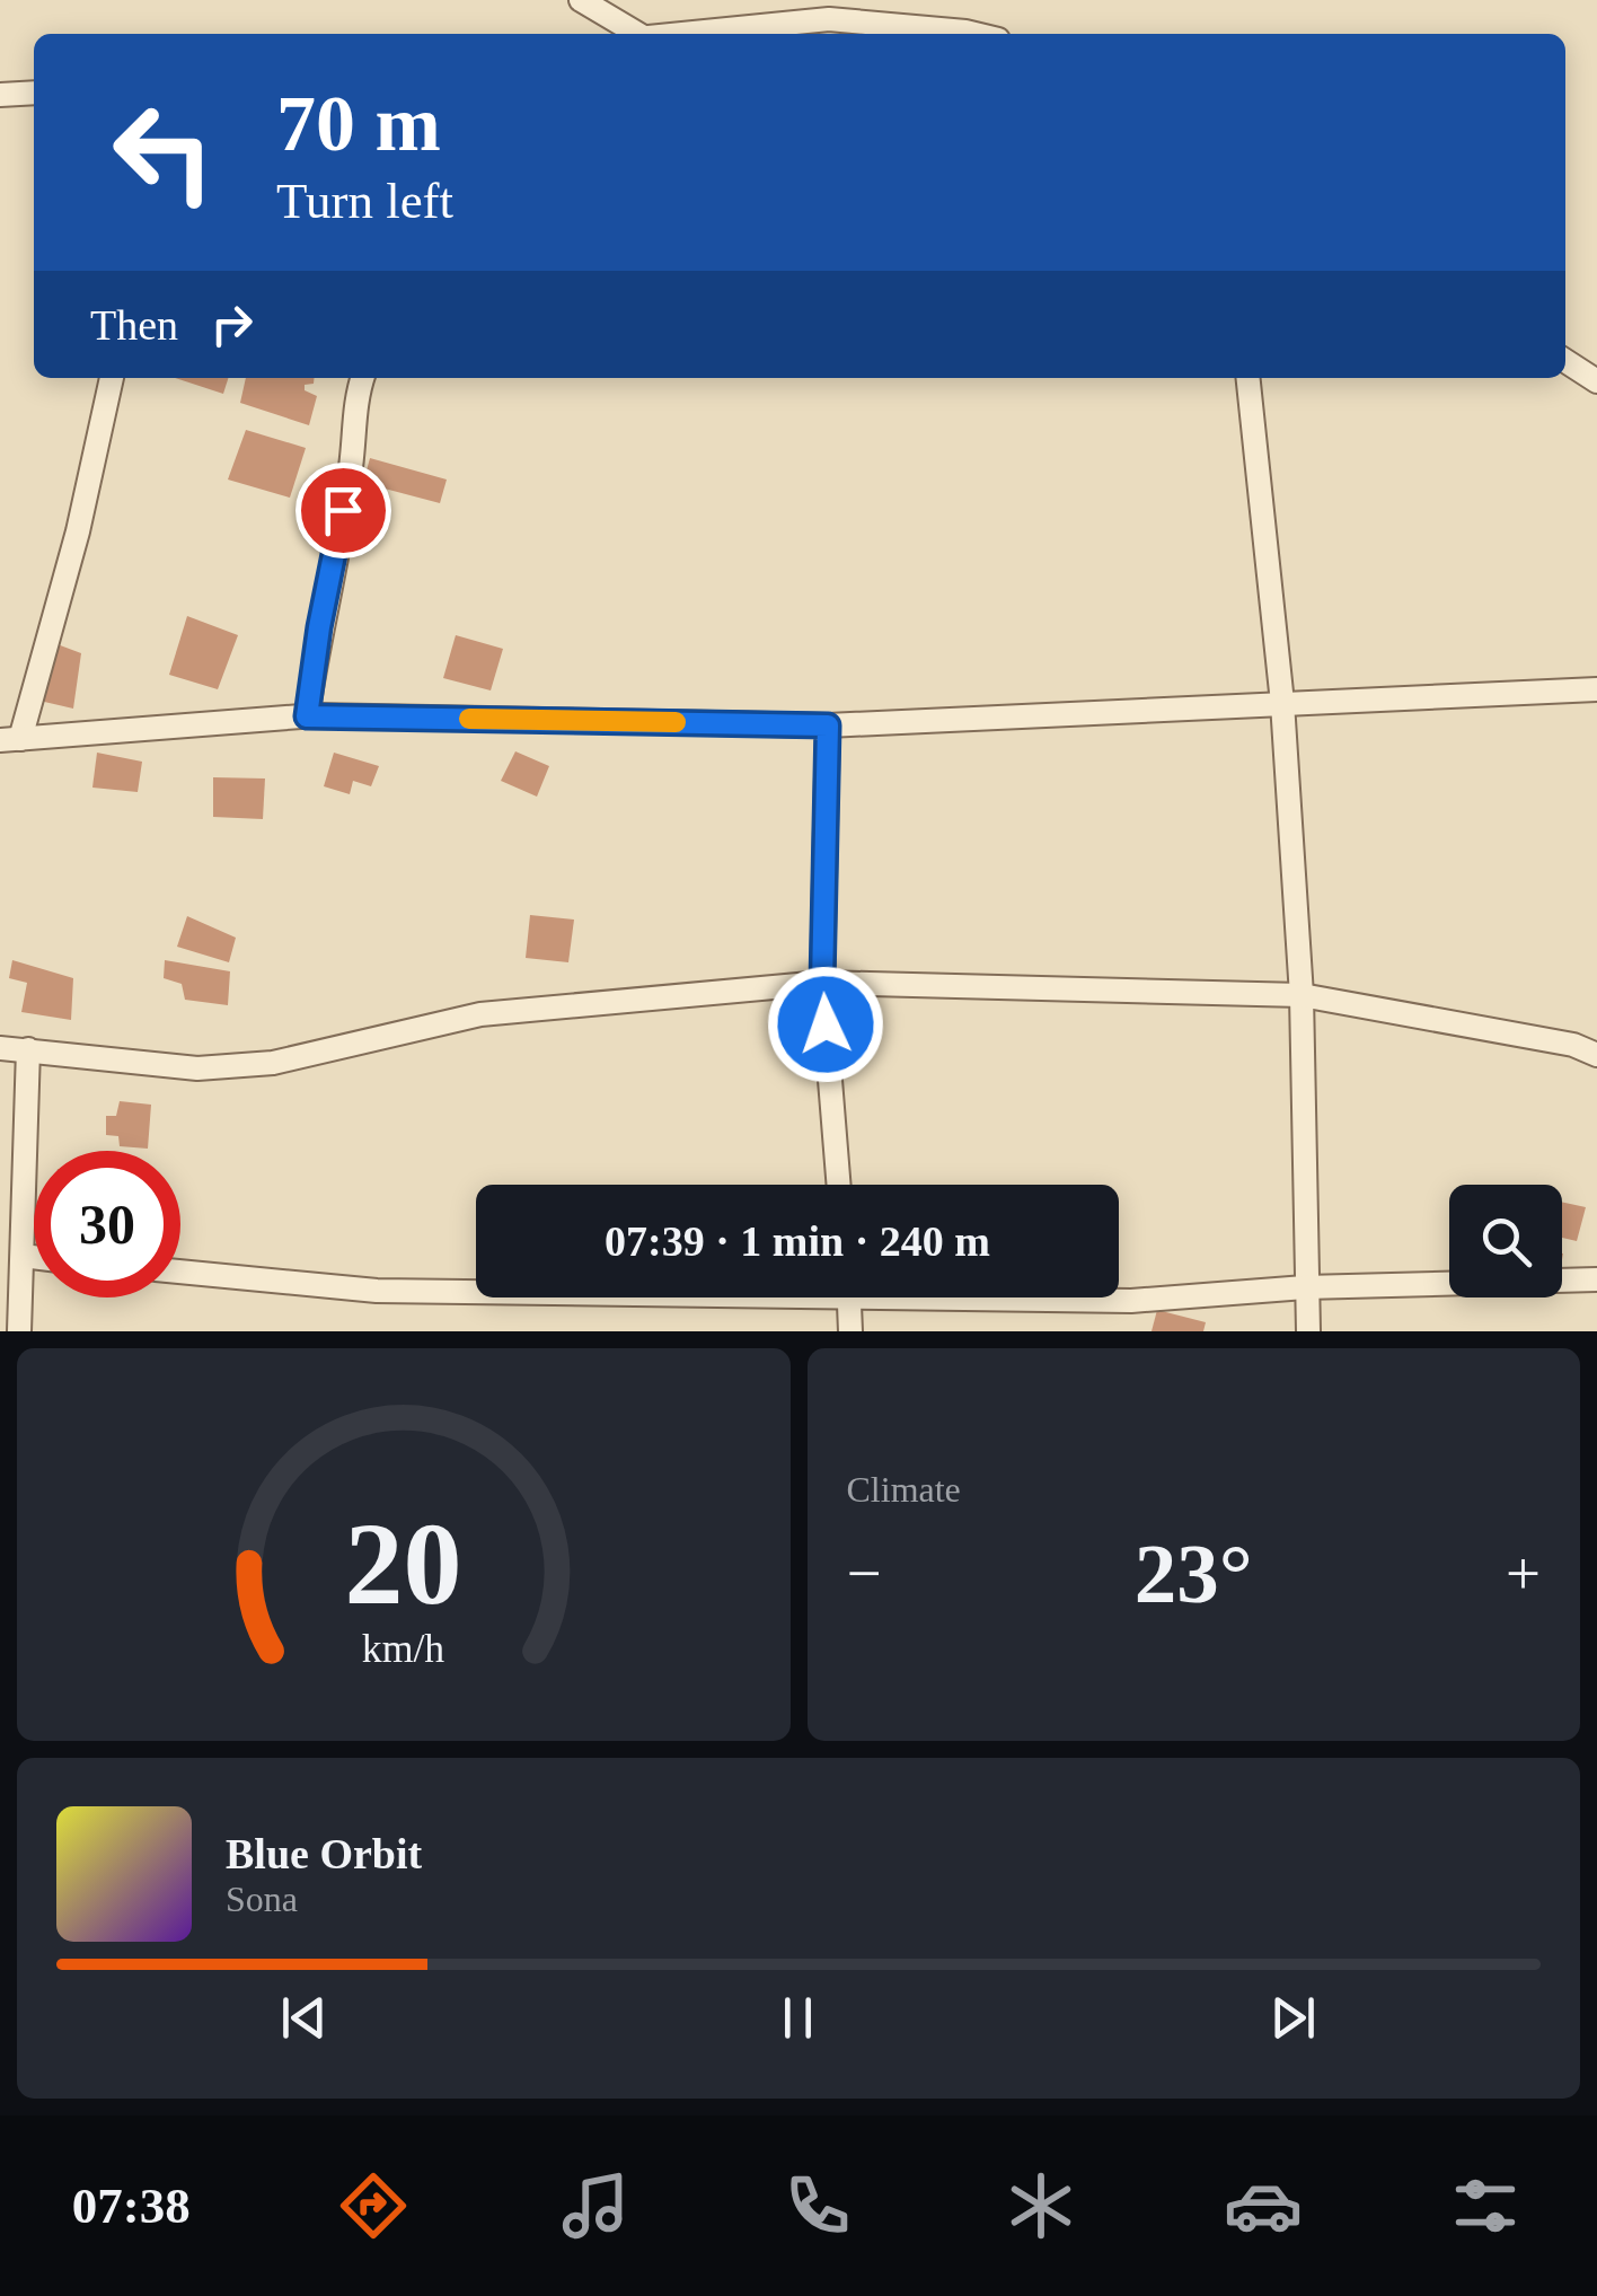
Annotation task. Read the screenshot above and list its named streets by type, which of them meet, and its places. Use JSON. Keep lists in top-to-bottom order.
{
  "page": {
    "turn": ["70 m", "Turn left"],
    "then": "Then",
    "limit": "30",
    "trip": "07:39 · 1 min · 240 m",
    "tile": "Climate",
    "heat": ["−", "23°", "+"],
    "song": ["Blue Orbit", "Sona"],
    "tabs": "07:38",
    "gauge": ["20", "km/h"]
  }
}
